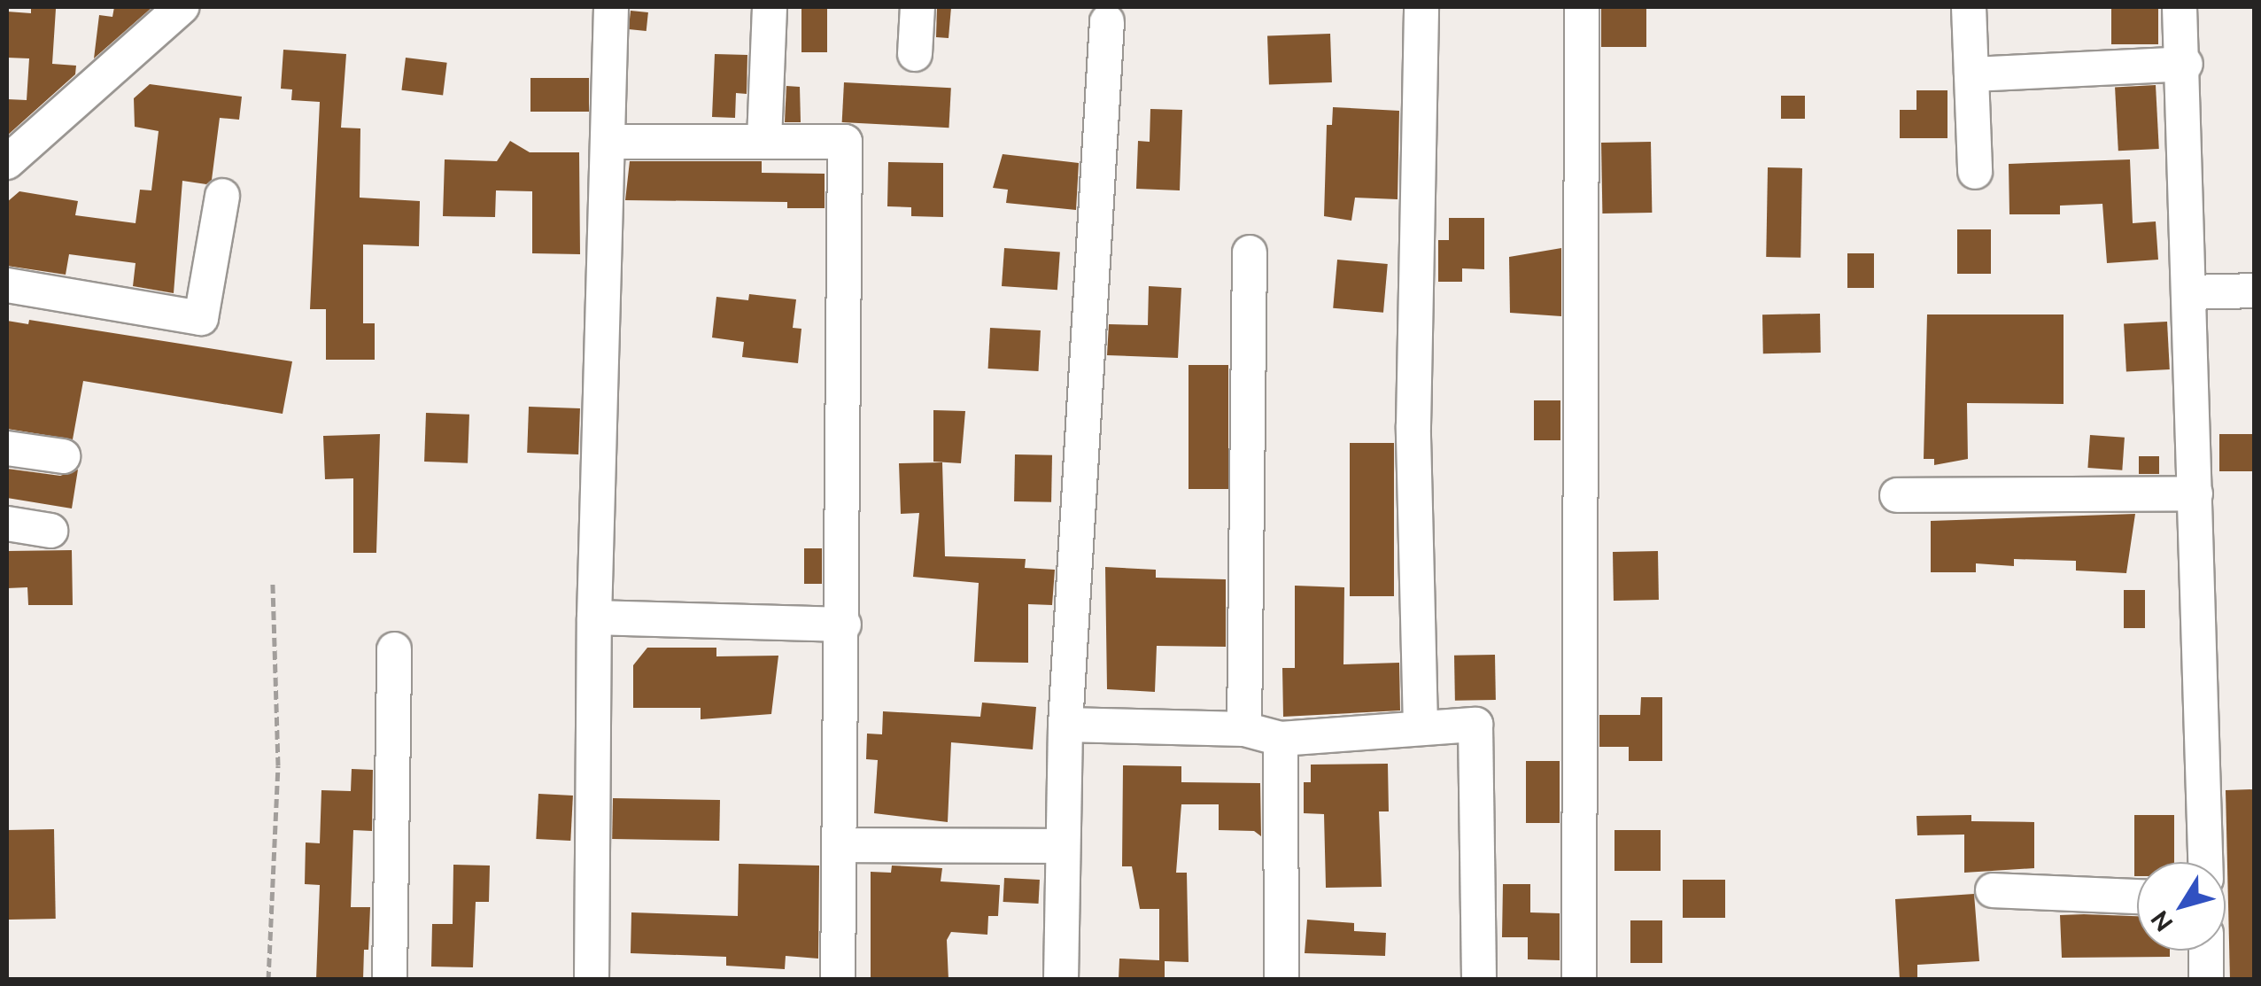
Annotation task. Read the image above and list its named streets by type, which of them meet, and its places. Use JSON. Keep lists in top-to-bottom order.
{
  "north": "bottom left"
}
